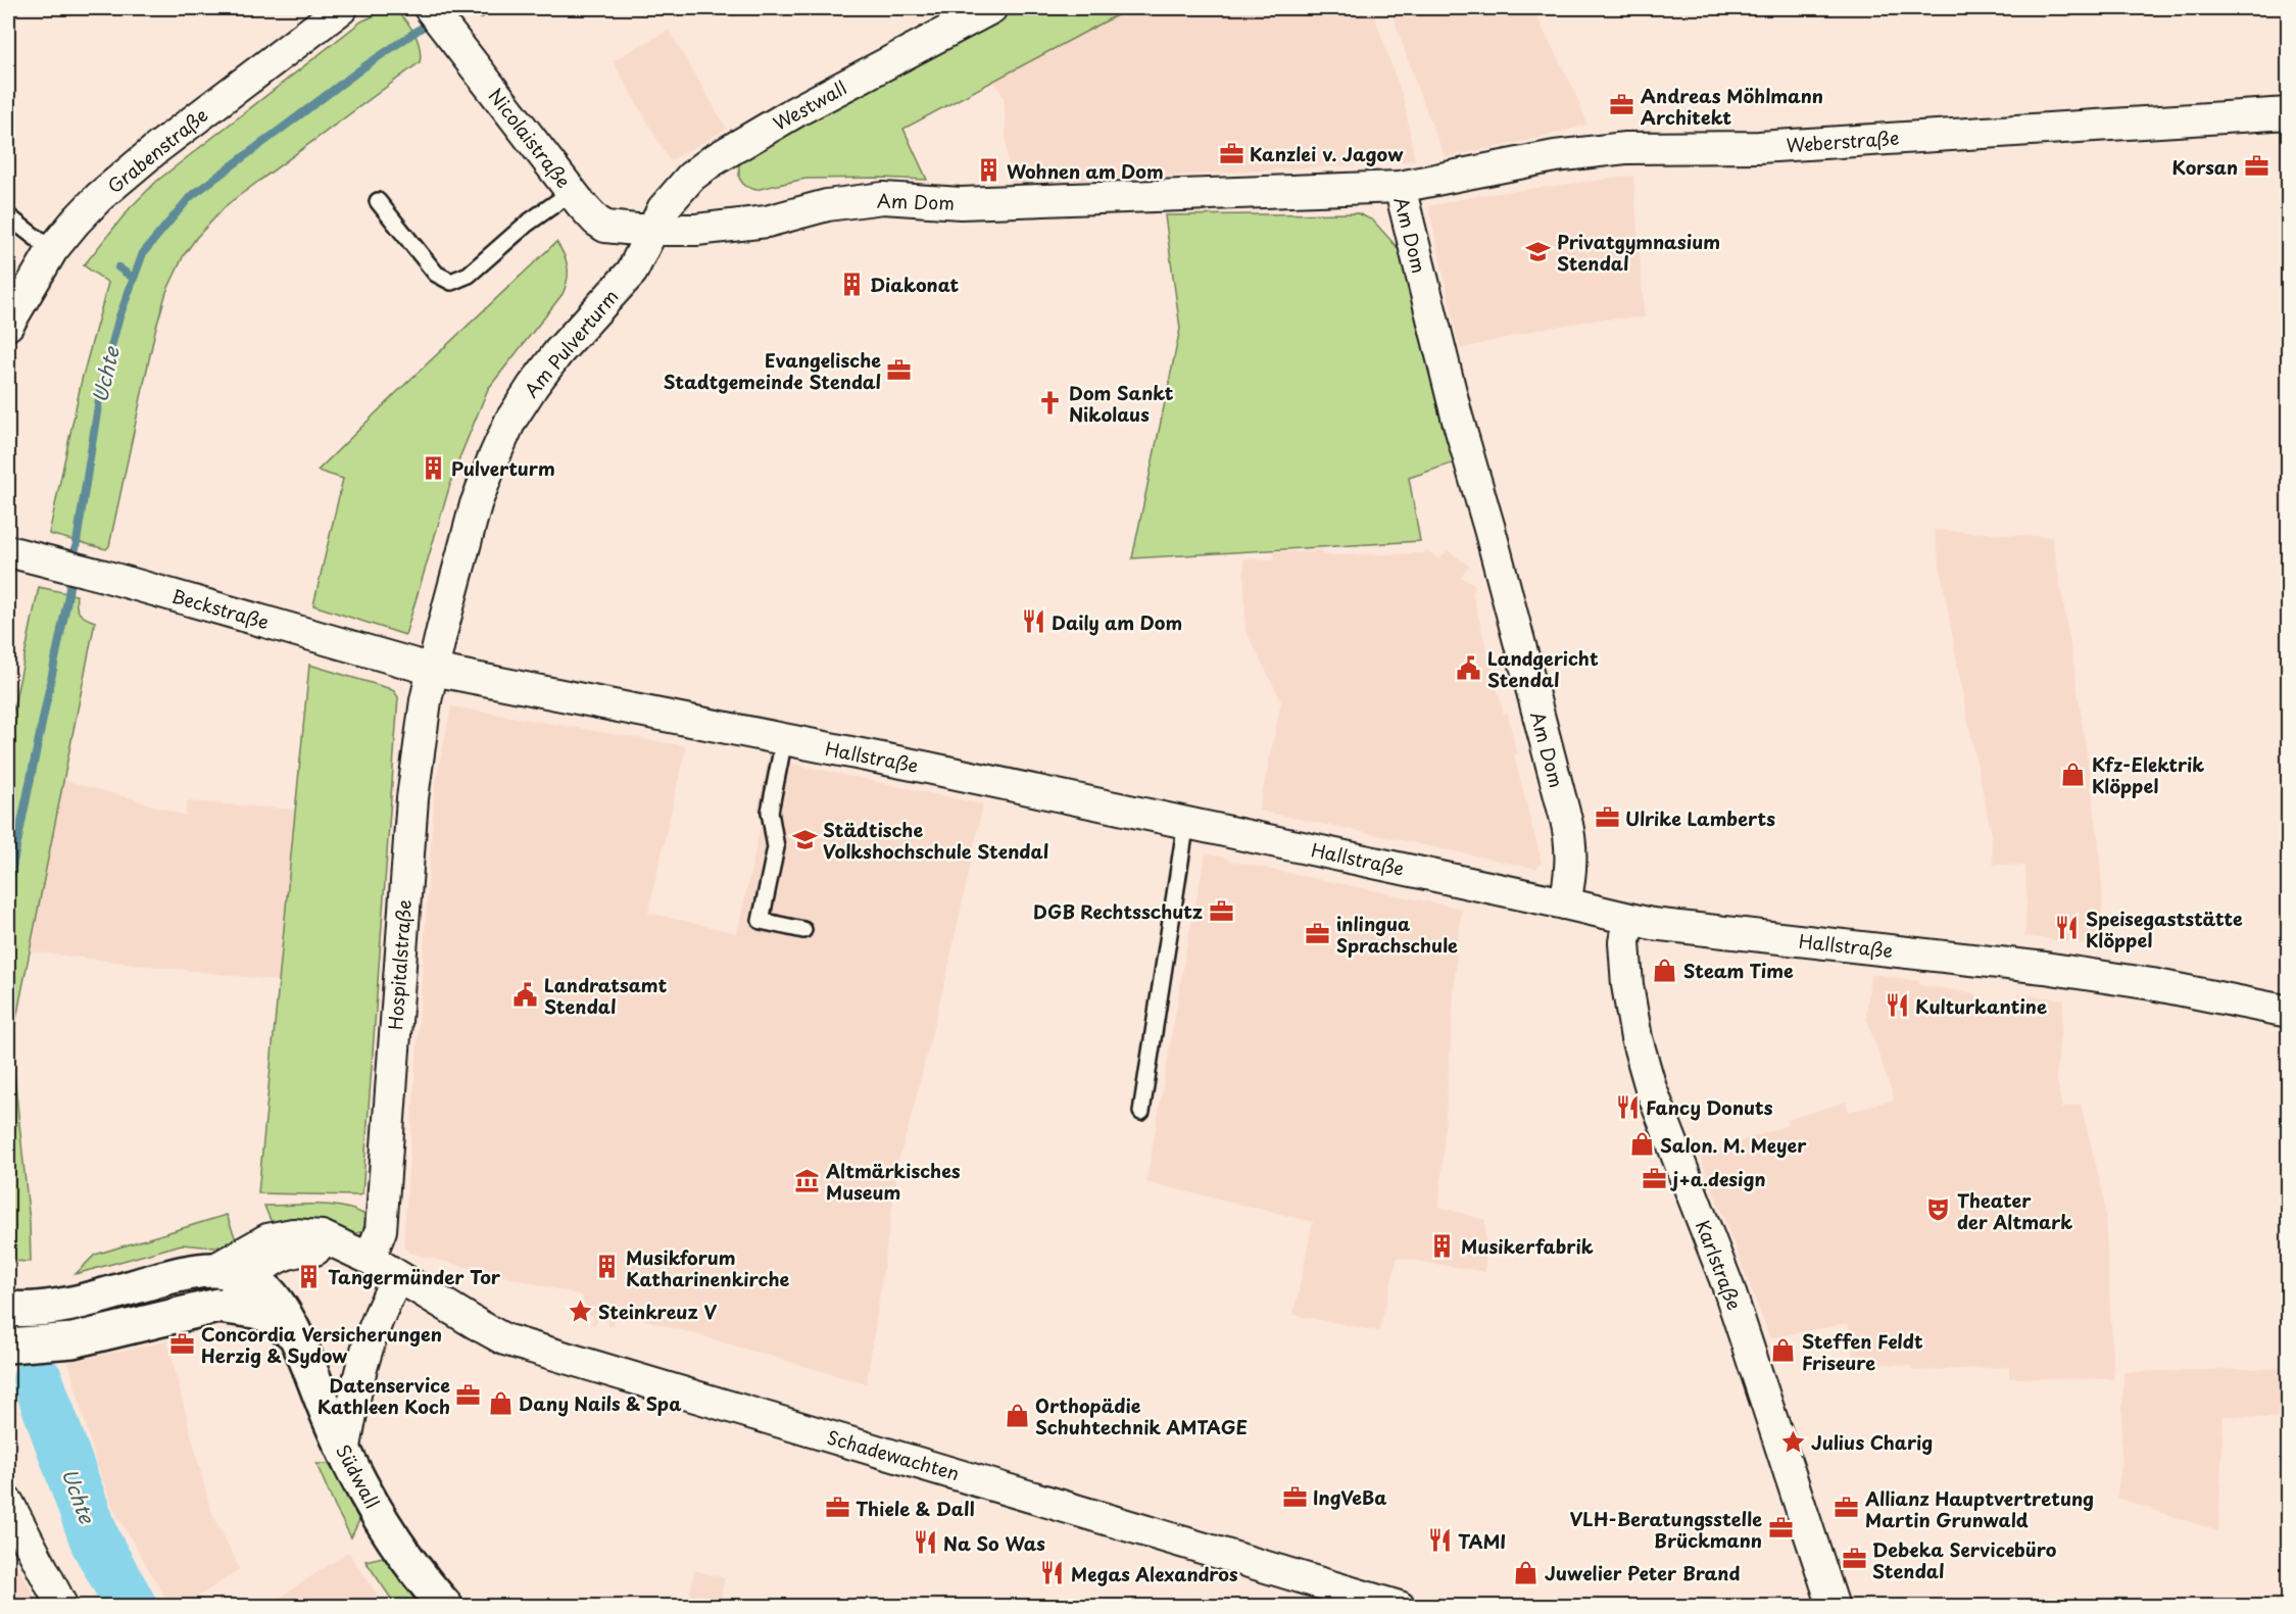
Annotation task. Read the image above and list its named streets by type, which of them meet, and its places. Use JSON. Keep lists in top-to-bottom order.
{
  "streets": {
    "main road": ["Südwall"],
    "street": [
      "Westwall",
      "Nicolaistraße",
      "Weberstraße",
      "Grabenstraße",
      "Am Dom",
      "Am Pulverturm",
      "Beckstraße",
      "Hallstraße",
      "Hospitalstraße",
      "Karlstraße",
      "Schadewachten"
    ]
  },
  "crossings": [
    ["Westwall", "Nicolaistraße"],
    ["Westwall", "Am Dom"],
    ["Westwall", "Am Pulverturm"],
    ["Nicolaistraße", "Am Dom"],
    ["Nicolaistraße", "Am Pulverturm"],
    ["Weberstraße", "Am Dom"],
    ["Am Dom", "Am Pulverturm"],
    ["Am Dom", "Hallstraße"],
    ["Am Pulverturm", "Beckstraße"],
    ["Am Pulverturm", "Hallstraße"],
    ["Am Pulverturm", "Hospitalstraße"],
    ["Beckstraße", "Hallstraße"],
    ["Beckstraße", "Hospitalstraße"],
    ["Hallstraße", "Hospitalstraße"],
    ["Hallstraße", "Karlstraße"],
    ["Hospitalstraße", "Schadewachten"],
    ["Schadewachten", "Südwall"]
  ],
  "water": ["Uchte"],
  "places": {
    "office": [
      "Andreas Möhlmann Architekt",
      "Kanzlei v. Jagow",
      "Korsan",
      "Evangelische Stadtgemeinde Stendal",
      "Ulrike Lamberts",
      "DGB Rechtsschutz",
      "inlingua Sprachschule",
      "j+a.design",
      "Concordia Versicherungen Herzig & Sydow",
      "Datenservice Kathleen Koch",
      "IngVeBa",
      "Thiele & Dall",
      "Allianz Hauptvertretung Martin Grunwald",
      "VLH-Beratungsstelle Brückmann",
      "Debeka Servicebüro Stendal"
    ],
    "building": [
      "Wohnen am Dom",
      "Diakonat",
      "Pulverturm",
      "Musikerfabrik",
      "Musikforum Katharinenkirche",
      "Tangermünder Tor"
    ],
    "school or university": ["Privatgymnasium Stendal", "Städtische Volkshochschule Stendal"],
    "church": ["Dom Sankt Nikolaus"],
    "restaurant": [
      "Daily am Dom",
      "Speisegaststätte Klöppel",
      "Kulturkantine",
      "Fancy Donuts",
      "TAMI",
      "Na So Was",
      "Megas Alexandros"
    ],
    "public building": ["Landgericht Stendal", "Landratsamt Stendal"],
    "shop": [
      "Kfz-Elektrik Klöppel",
      "Steam Time",
      "Salon. M. Meyer",
      "Steffen Feldt Friseure",
      "Dany Nails & Spa",
      "Orthopädie Schuhtechnik AMTAGE",
      "Juwelier Peter Brand"
    ],
    "museum": ["Altmärkisches Museum"],
    "theatre": ["Theater der Altmark"],
    "place": ["Steinkreuz V", "Julius Charig"]
  }
}
